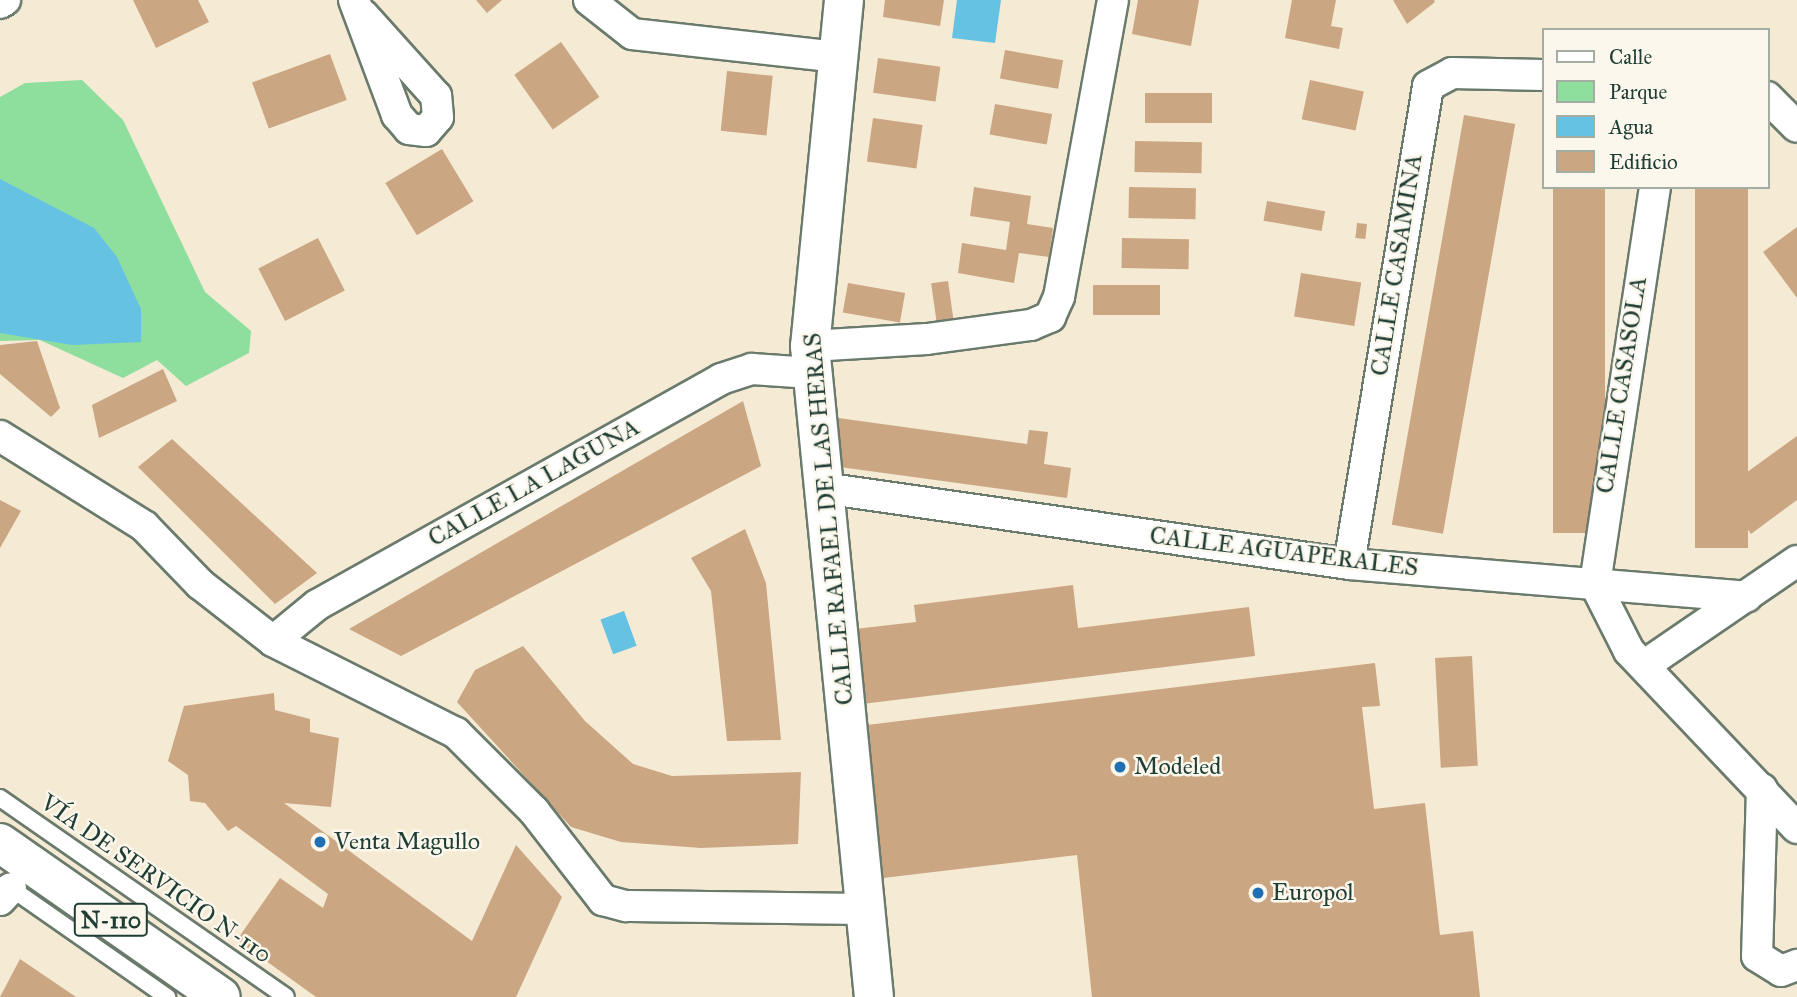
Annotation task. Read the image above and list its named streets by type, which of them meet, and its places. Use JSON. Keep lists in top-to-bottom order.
{
  "streets": {
    "main road": ["CALLE RAFAEL DE LAS HERAS", "N-110"],
    "street": [
      "CALLE CASAMINA",
      "CALLE CASASOLA",
      "CALLE LA LAGUNA",
      "CALLE AGUAPERALES"
    ],
    "lane": ["VÍA DE SERVICIO N-110"]
  },
  "crossings": [
    ["CALLE CASAMINA", "CALLE AGUAPERALES"],
    ["CALLE CASASOLA", "CALLE AGUAPERALES"],
    ["CALLE LA LAGUNA", "CALLE RAFAEL DE LAS HERAS"],
    ["CALLE RAFAEL DE LAS HERAS", "CALLE AGUAPERALES"]
  ],
  "places": ["Modeled", "Venta Magullo", "Europol"],
  "legend": [
    "Calle",
    "Parque",
    "Agua",
    "Edificio"
  ]
}
